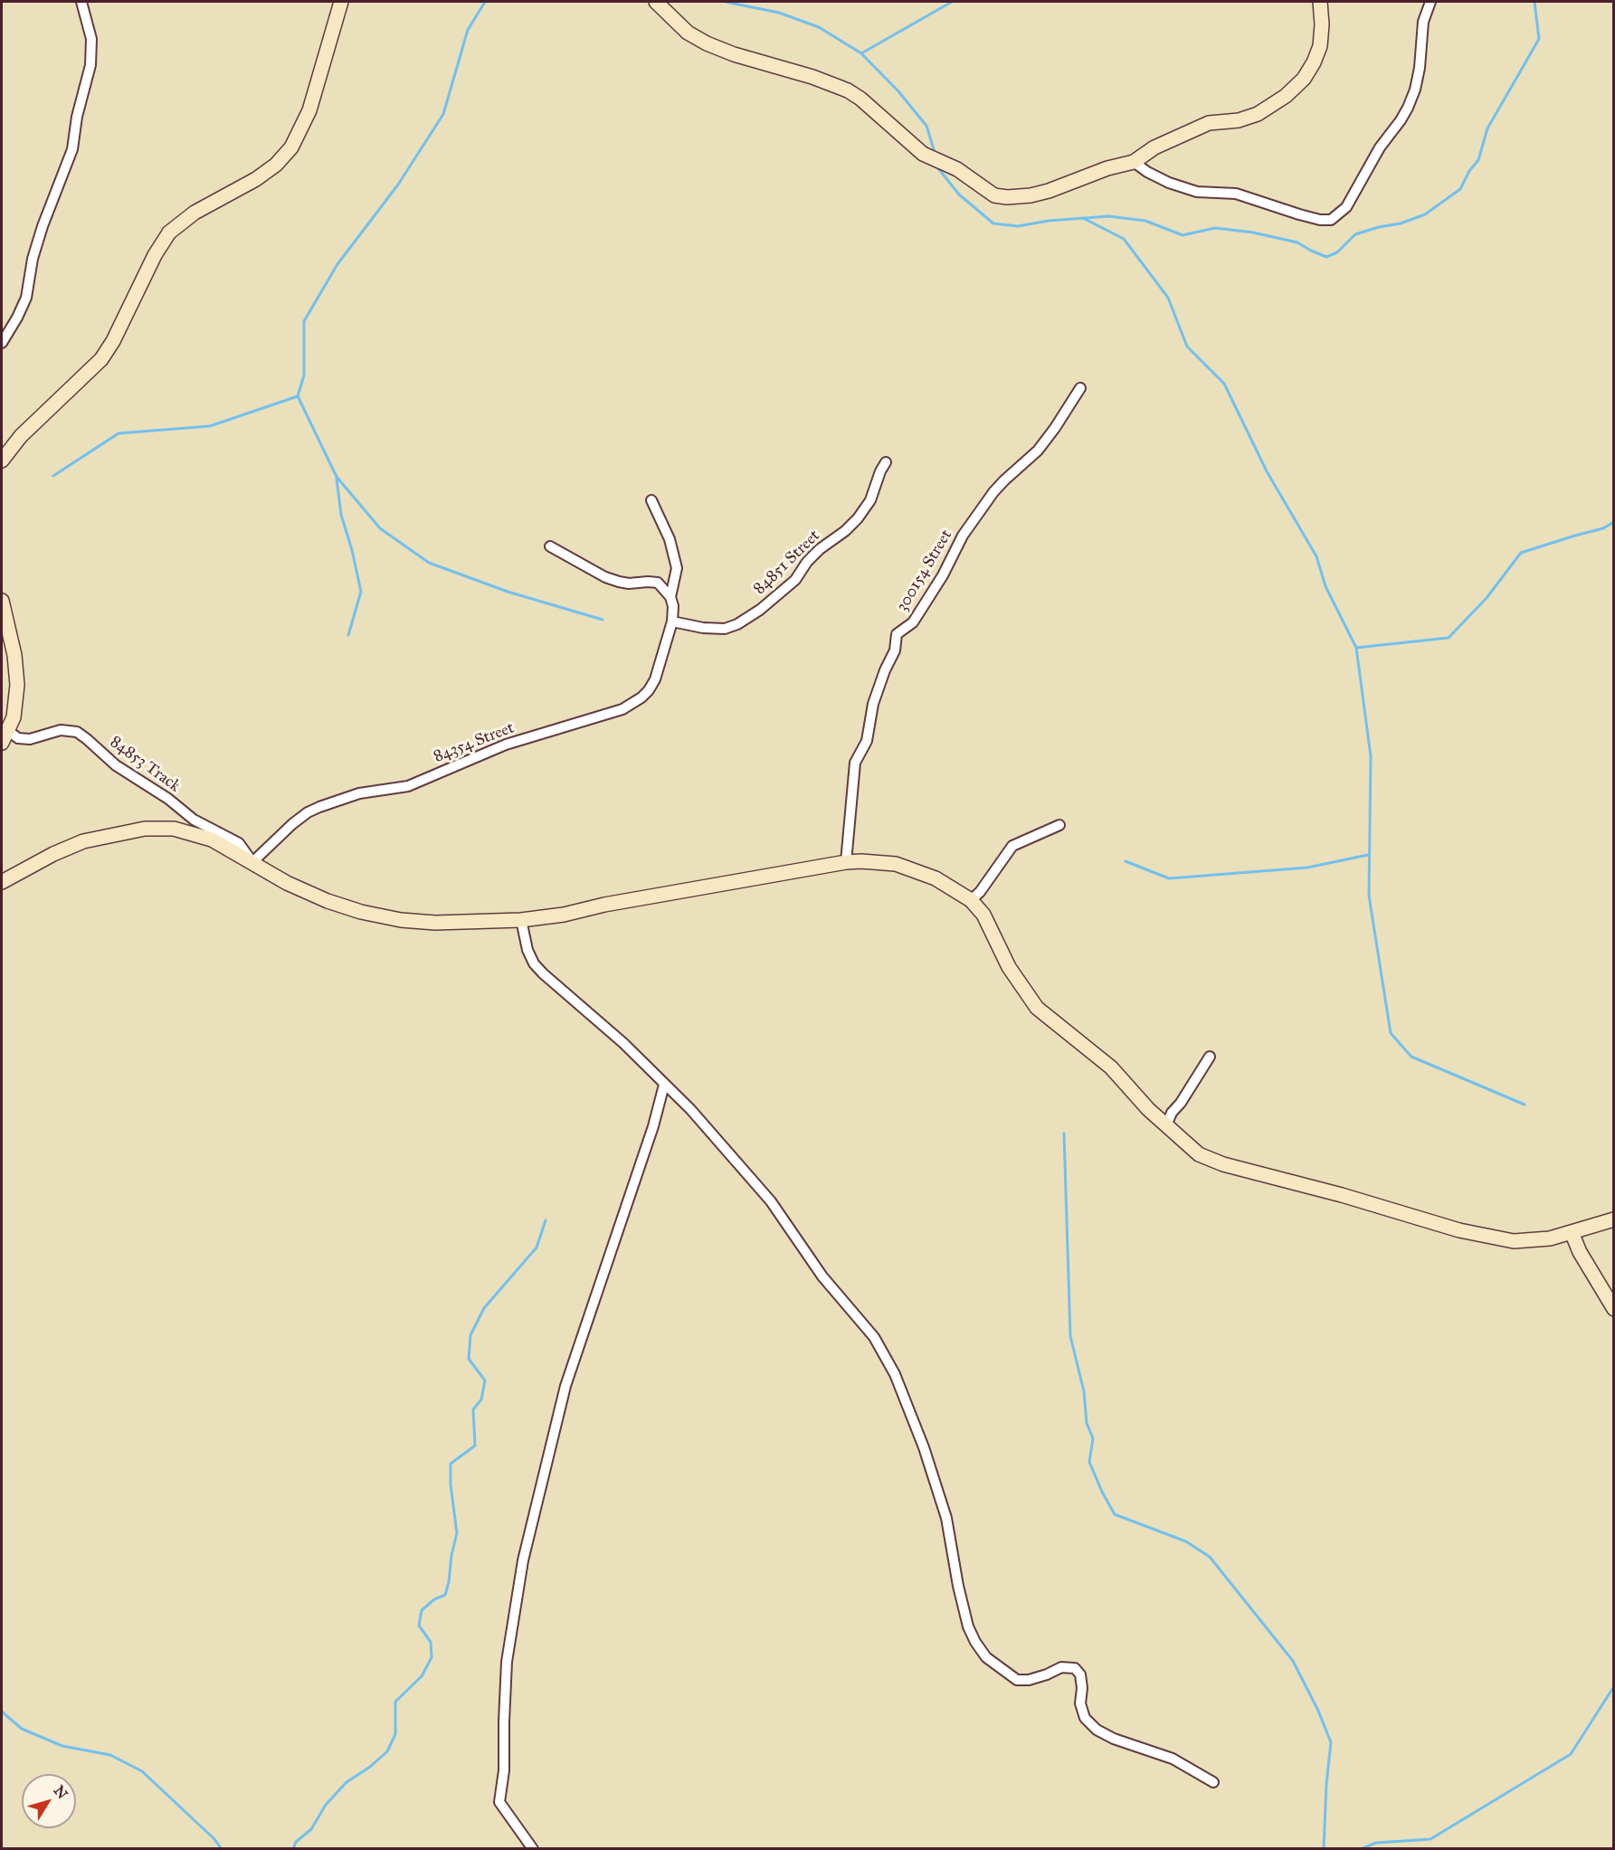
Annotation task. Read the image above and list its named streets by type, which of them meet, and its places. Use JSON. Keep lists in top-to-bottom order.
{
  "streets": {
    "street": [
      "84851 Street",
      "300154 Street",
      "84354 Street",
      "84853 Track"
    ]
  },
  "crossings": [
    ["84851 Street", "84354 Street"],
    ["84354 Street", "84853 Track"]
  ],
  "north": "top right"
}
